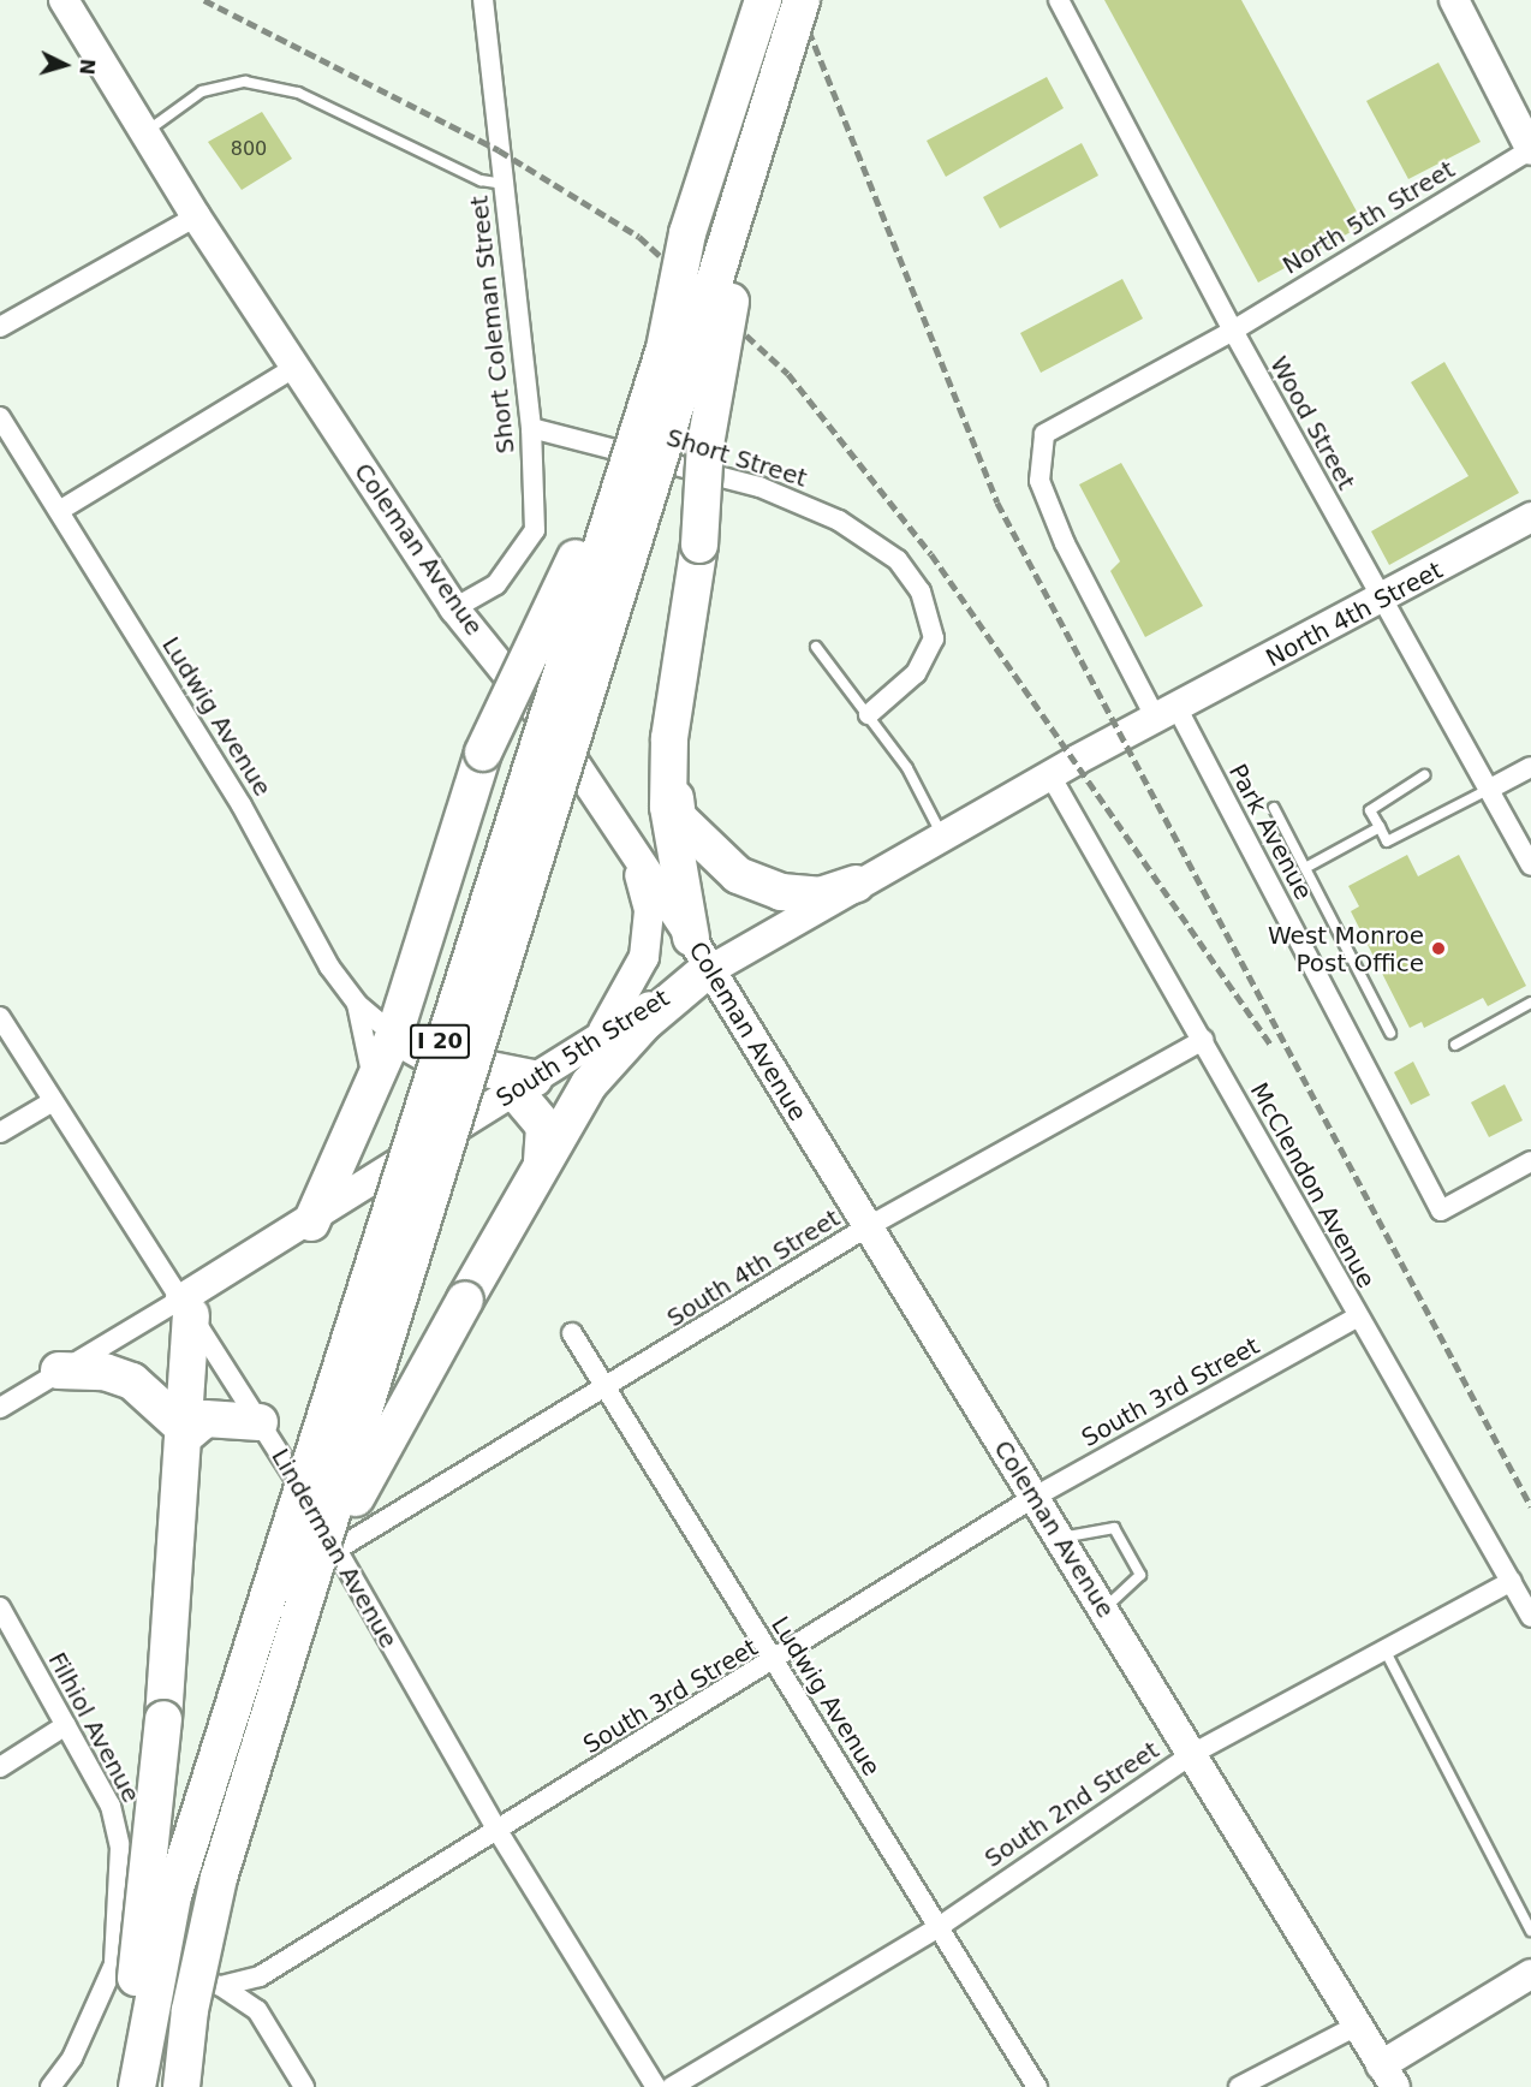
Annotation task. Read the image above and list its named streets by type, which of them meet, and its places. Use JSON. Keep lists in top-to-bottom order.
{
  "streets": {
    "highway": ["I 20"],
    "street": [
      "North 5th Street",
      "Short Coleman Street",
      "Wood Street",
      "Short Street",
      "Coleman Avenue",
      "North 4th Street",
      "Ludwig Avenue",
      "Park Avenue",
      "South 5th Street",
      "McClendon Avenue",
      "South 4th Street",
      "South 3rd Street",
      "Linderman Avenue",
      "Filhiol Avenue",
      "South 2nd Street"
    ]
  },
  "crossings": [
    ["North 5th Street", "Wood Street"],
    ["North 5th Street", "North 4th Street"],
    ["North 5th Street", "Park Avenue"],
    ["North 5th Street", "South 5th Street"],
    ["Short Coleman Street", "Short Street"],
    ["Short Coleman Street", "Coleman Avenue"],
    ["Wood Street", "North 4th Street"],
    ["Coleman Avenue", "South 5th Street"],
    ["Coleman Avenue", "South 4th Street"],
    ["Coleman Avenue", "South 3rd Street"],
    ["Coleman Avenue", "South 2nd Street"],
    ["North 4th Street", "Park Avenue"],
    ["North 4th Street", "South 5th Street"],
    ["Ludwig Avenue", "South 4th Street"],
    ["Ludwig Avenue", "South 3rd Street"],
    ["Ludwig Avenue", "South 2nd Street"],
    ["Park Avenue", "South 5th Street"],
    ["South 5th Street", "McClendon Avenue"],
    ["South 5th Street", "Linderman Avenue"],
    ["McClendon Avenue", "South 4th Street"],
    ["McClendon Avenue", "South 3rd Street"],
    ["McClendon Avenue", "South 2nd Street"],
    ["South 4th Street", "Linderman Avenue"],
    ["South 3rd Street", "Linderman Avenue"],
    ["South 3rd Street", "Filhiol Avenue"]
  ],
  "places": ["West Monroe Post Office"],
  "house_numbers": ["800"],
  "north": "right"
}
